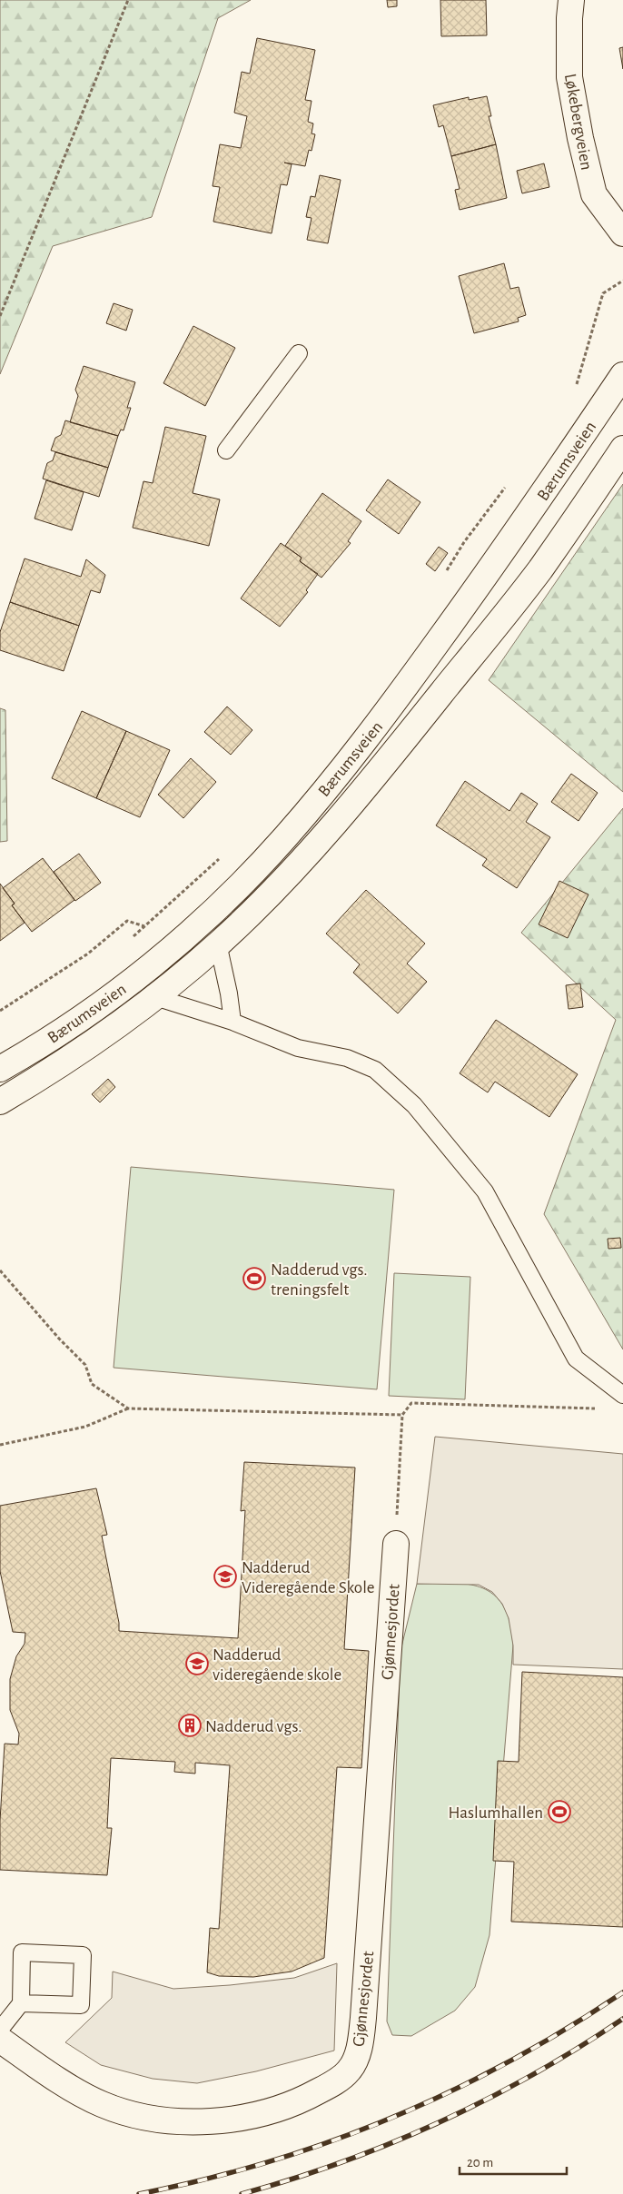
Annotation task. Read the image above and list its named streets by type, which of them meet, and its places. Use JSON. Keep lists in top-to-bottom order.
{
  "streets": {
    "main road": ["Løkebergveien", "Bærumsveien", "Gjønnesjordet"]
  },
  "places": {
    "sports": ["Nadderud vgs. treningsfelt", "Haslumhallen"],
    "school or university": ["Nadderud Videregående Skole", "Nadderud videregående skole"],
    "building": ["Nadderud vgs."]
  },
  "scale_bar": "20 m"
}
